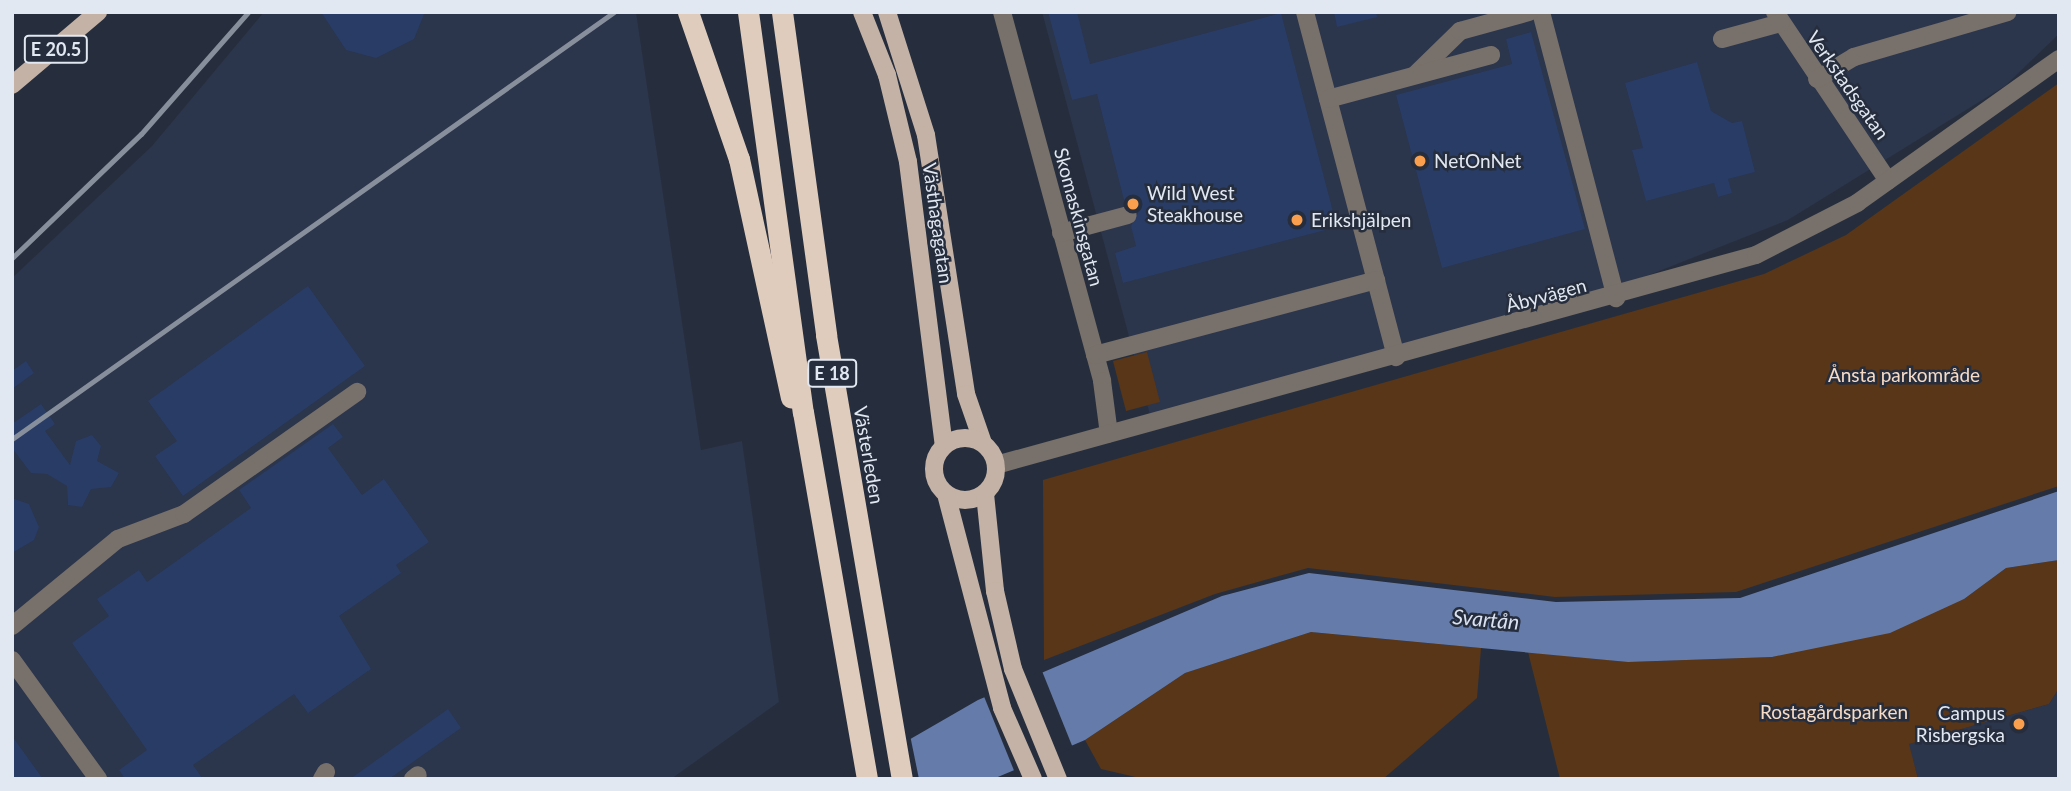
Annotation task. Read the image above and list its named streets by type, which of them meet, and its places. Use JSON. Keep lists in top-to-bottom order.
{
  "streets": {
    "highway": ["E 18", "Västerleden"],
    "main road": ["E 20.5", "Västhagagatan"],
    "street": ["Verkstadsgatan", "Skomaskinsgatan", "Åbyvägen"]
  },
  "crossings": [
    ["Verkstadsgatan", "Åbyvägen"],
    ["Skomaskinsgatan", "Åbyvägen"],
    ["Västhagagatan", "Åbyvägen"]
  ],
  "water": ["Svartån"],
  "parks": ["Ånsta parkområde", "Rostagårdsparken"],
  "places": [
    "NetOnNet",
    "Wild West Steakhouse",
    "Erikshjälpen",
    "Campus Risbergska"
  ]
}
